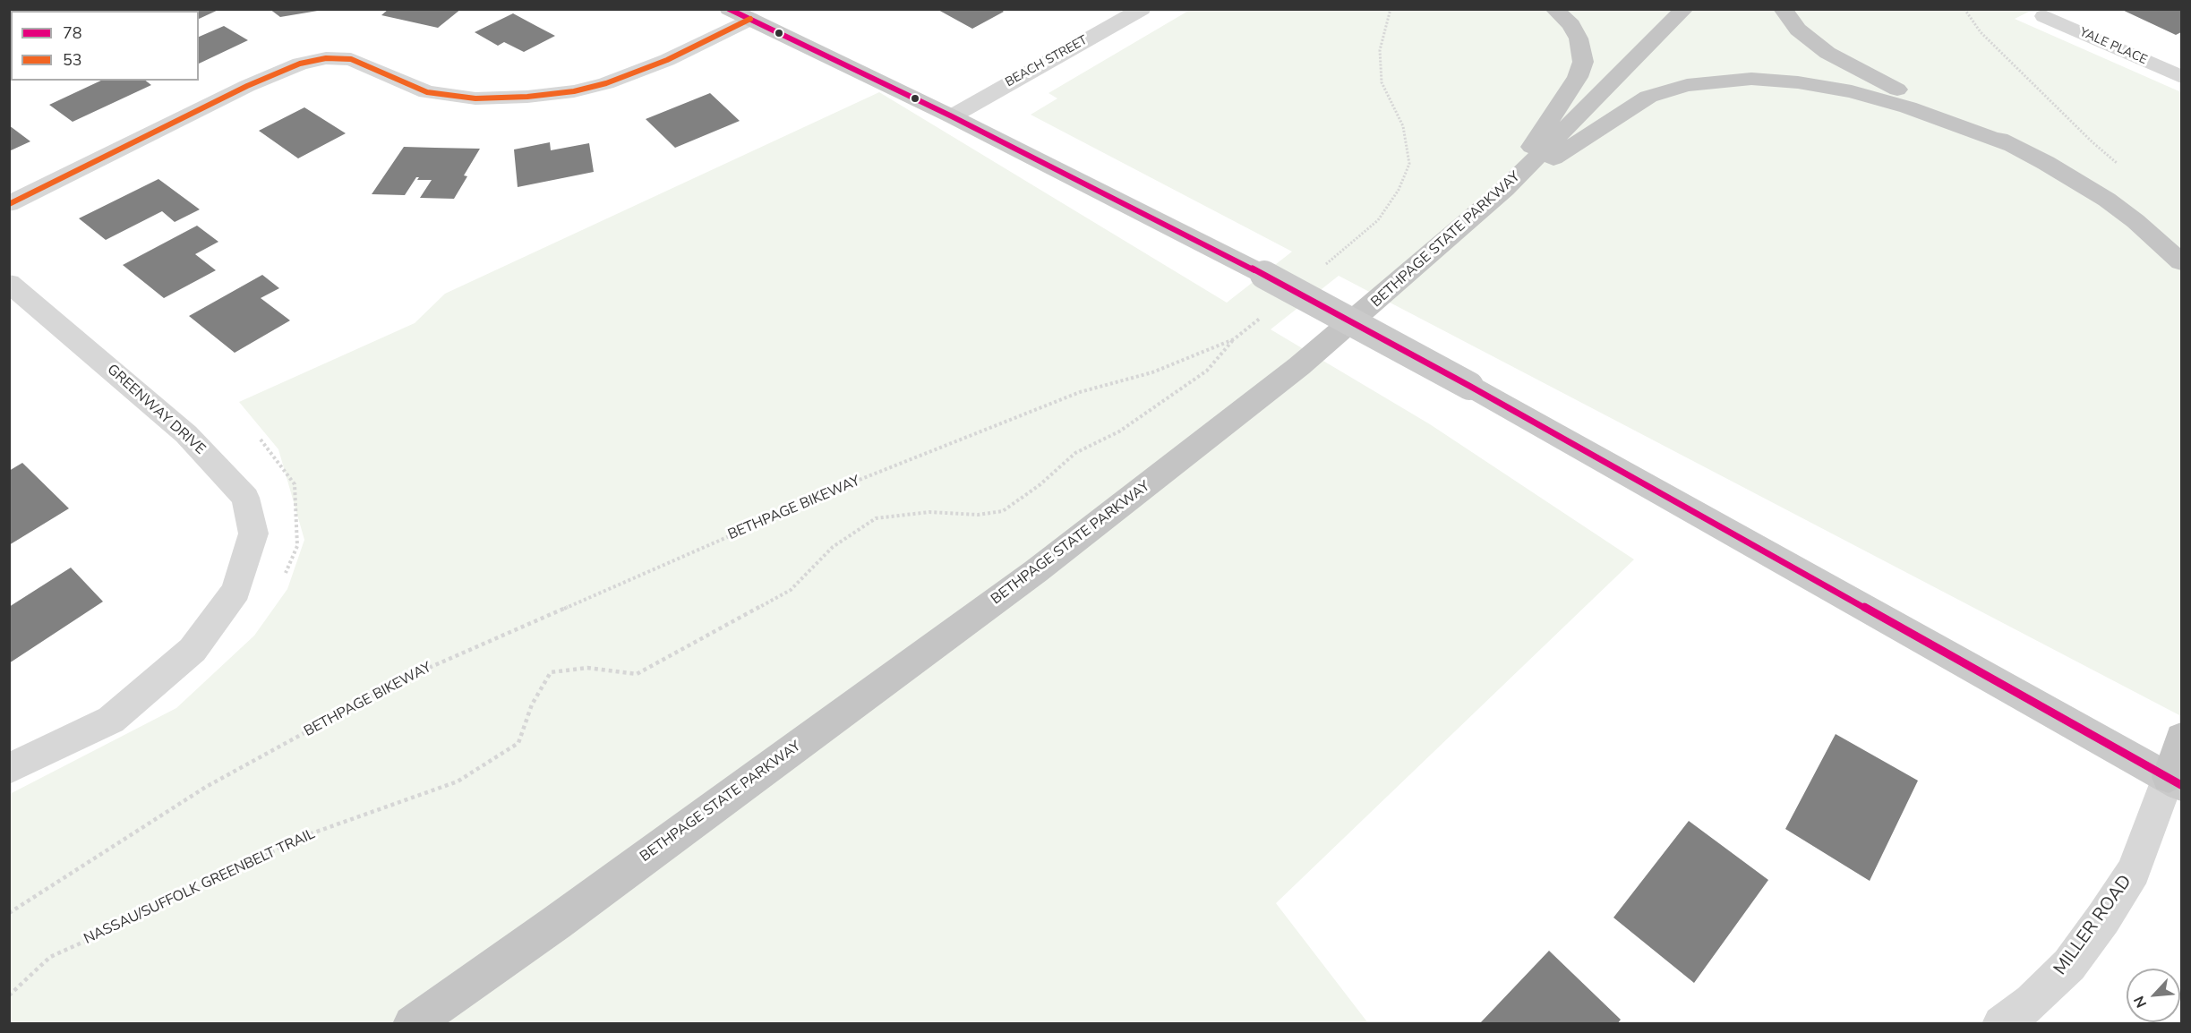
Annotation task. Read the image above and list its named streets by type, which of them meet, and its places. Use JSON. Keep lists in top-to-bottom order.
{
  "streets": {
    "highway": ["BETHPAGE STATE PARKWAY"],
    "street": [
      "YALE PLACE",
      "BEACH STREET",
      "GREENWAY DRIVE",
      "MILLER ROAD"
    ],
    "path": ["BETHPAGE BIKEWAY", "NASSAU/SUFFOLK GREENBELT TRAIL"]
  },
  "crossings": [
    ["BETHPAGE BIKEWAY", "NASSAU/SUFFOLK GREENBELT TRAIL"]
  ],
  "lines": ["transit line 78", "transit line 53"],
  "legend": ["78", "53"],
  "north": "bottom left"
}
